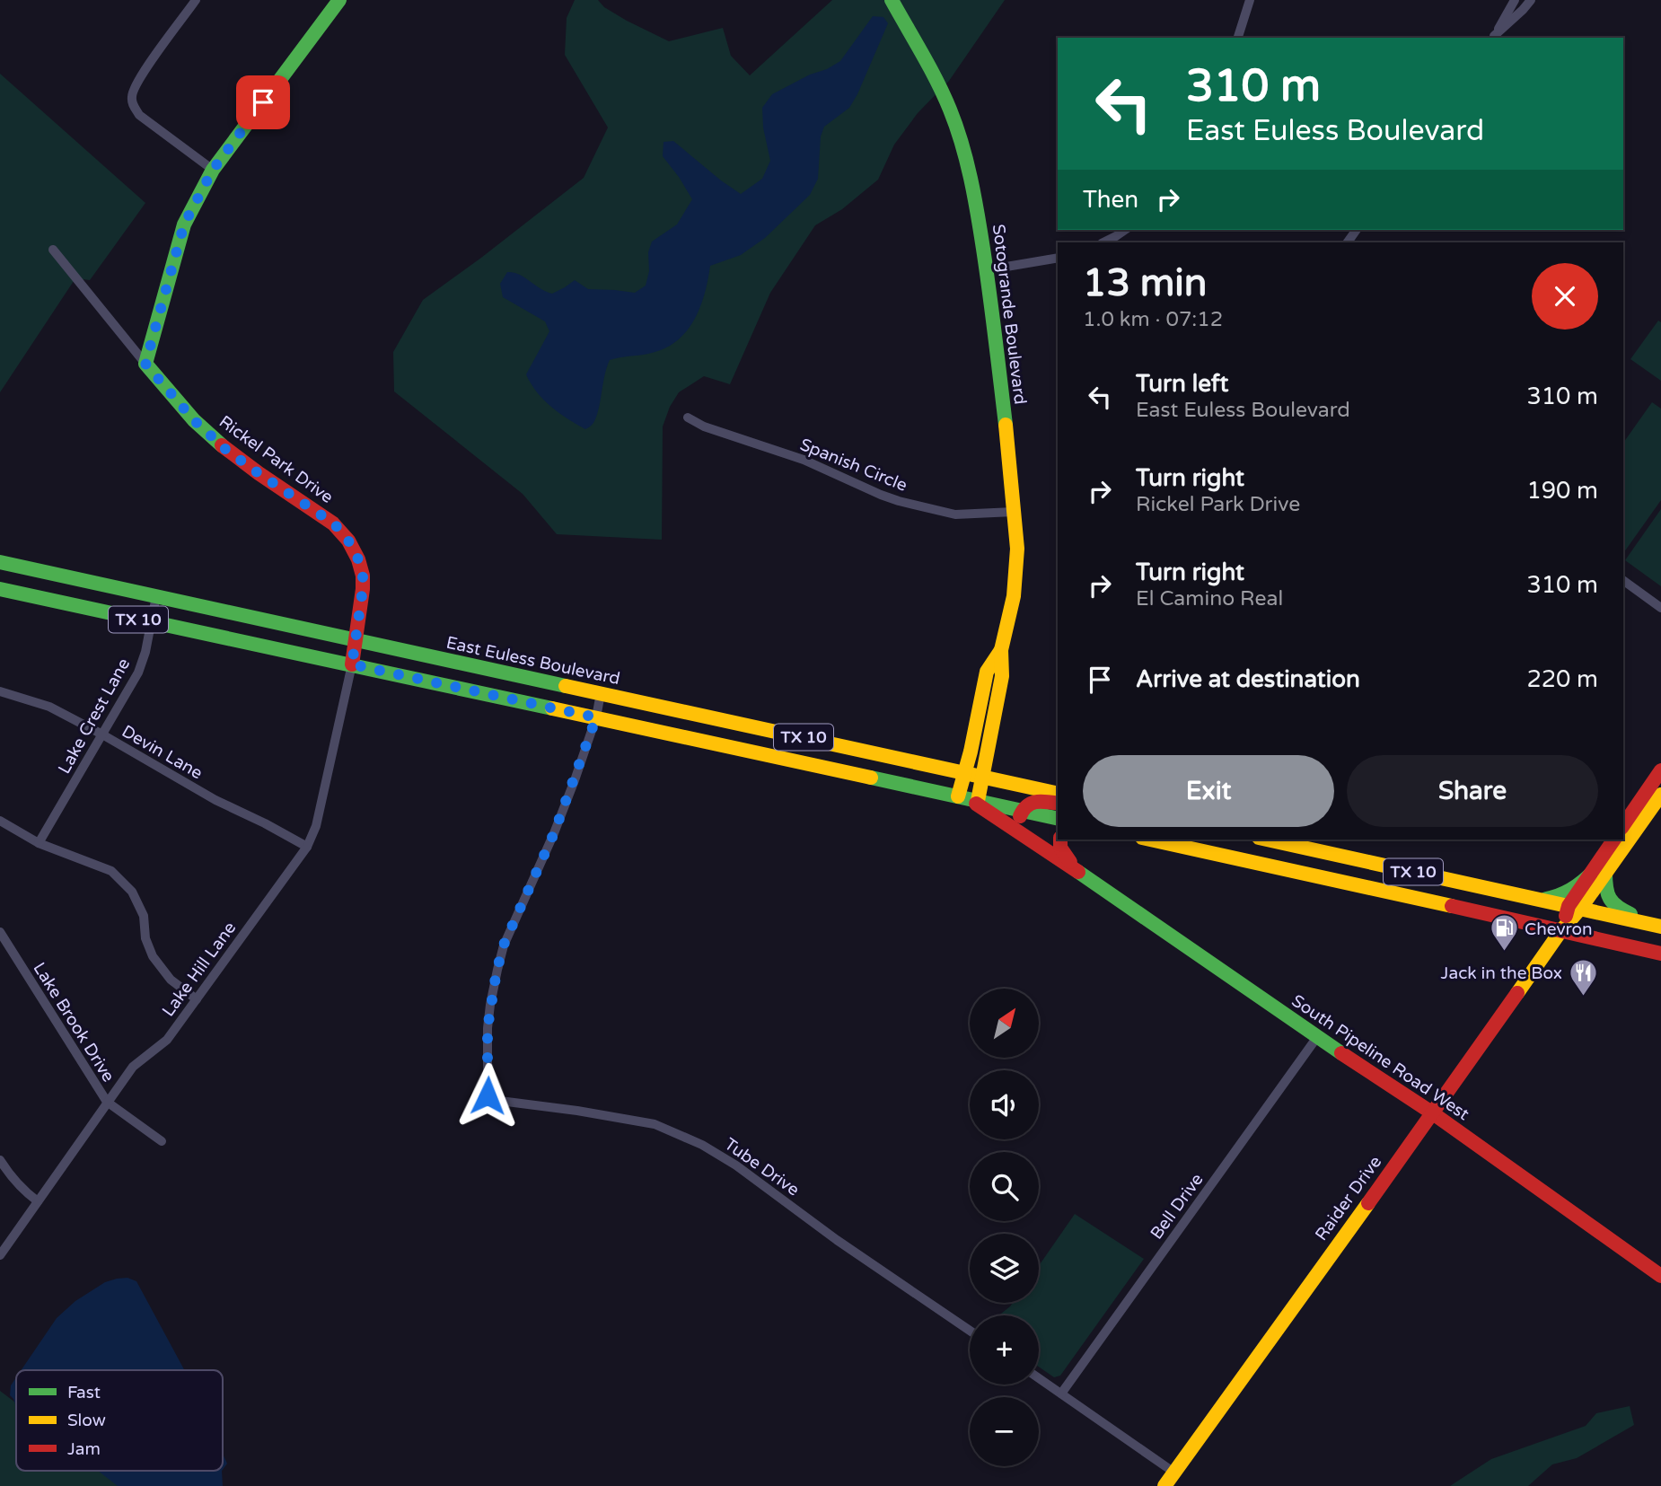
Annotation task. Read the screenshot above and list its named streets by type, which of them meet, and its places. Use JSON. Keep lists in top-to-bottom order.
{
  "streets": {
    "main road": [
      "Sotogrande Boulevard",
      "Rickel Park Drive",
      "TX 10",
      "East Euless Boulevard",
      "South Pipeline Road West",
      "Raider Drive"
    ],
    "street": [
      "Spanish Circle",
      "Lake Crest Lane",
      "Devin Lane",
      "Lake Hill Lane",
      "Lake Brook Drive",
      "Tube Drive",
      "Bell Drive"
    ]
  },
  "crossings": [
    ["Sotogrande Boulevard", "Spanish Circle"],
    ["Sotogrande Boulevard", "TX 10"],
    ["Sotogrande Boulevard", "East Euless Boulevard"],
    ["Sotogrande Boulevard", "South Pipeline Road West"],
    ["Rickel Park Drive", "TX 10"],
    ["Rickel Park Drive", "East Euless Boulevard"],
    ["Rickel Park Drive", "Lake Hill Lane"],
    ["TX 10", "Lake Crest Lane"],
    ["TX 10", "Lake Hill Lane"],
    ["TX 10", "South Pipeline Road West"],
    ["TX 10", "Tube Drive"],
    ["TX 10", "Raider Drive"],
    ["East Euless Boulevard", "Lake Crest Lane"],
    ["Lake Crest Lane", "Devin Lane"],
    ["Devin Lane", "Lake Hill Lane"],
    ["Lake Hill Lane", "Lake Brook Drive"],
    ["South Pipeline Road West", "Raider Drive"],
    ["South Pipeline Road West", "Bell Drive"]
  ],
  "places": {
    "fuel station": ["Chevron"],
    "restaurant": ["Jack in the Box"]
  },
  "legend": ["Fast", "Slow", "Jam"],
  "north": "top right",
  "page": {
    "turn": ["310 m", "East Euless Boulevard"],
    "then": "Then",
    "heading": ["13 min", "1.0 km · 07:12"],
    "list": [
      {
        "name": "Turn left",
        "note": "East Euless Boulevard",
        "value": "310 m"
      },
      {
        "name": "Turn right",
        "note": "Rickel Park Drive",
        "value": "190 m"
      },
      {
        "name": "Turn right",
        "note": "El Camino Real",
        "value": "310 m"
      },
      {
        "name": "Arrive at destination",
        "value": "220 m"
      }
    ],
    "buttons": ["Exit", "Share"],
    "map_buttons": ["+", "−"]
  }
}
